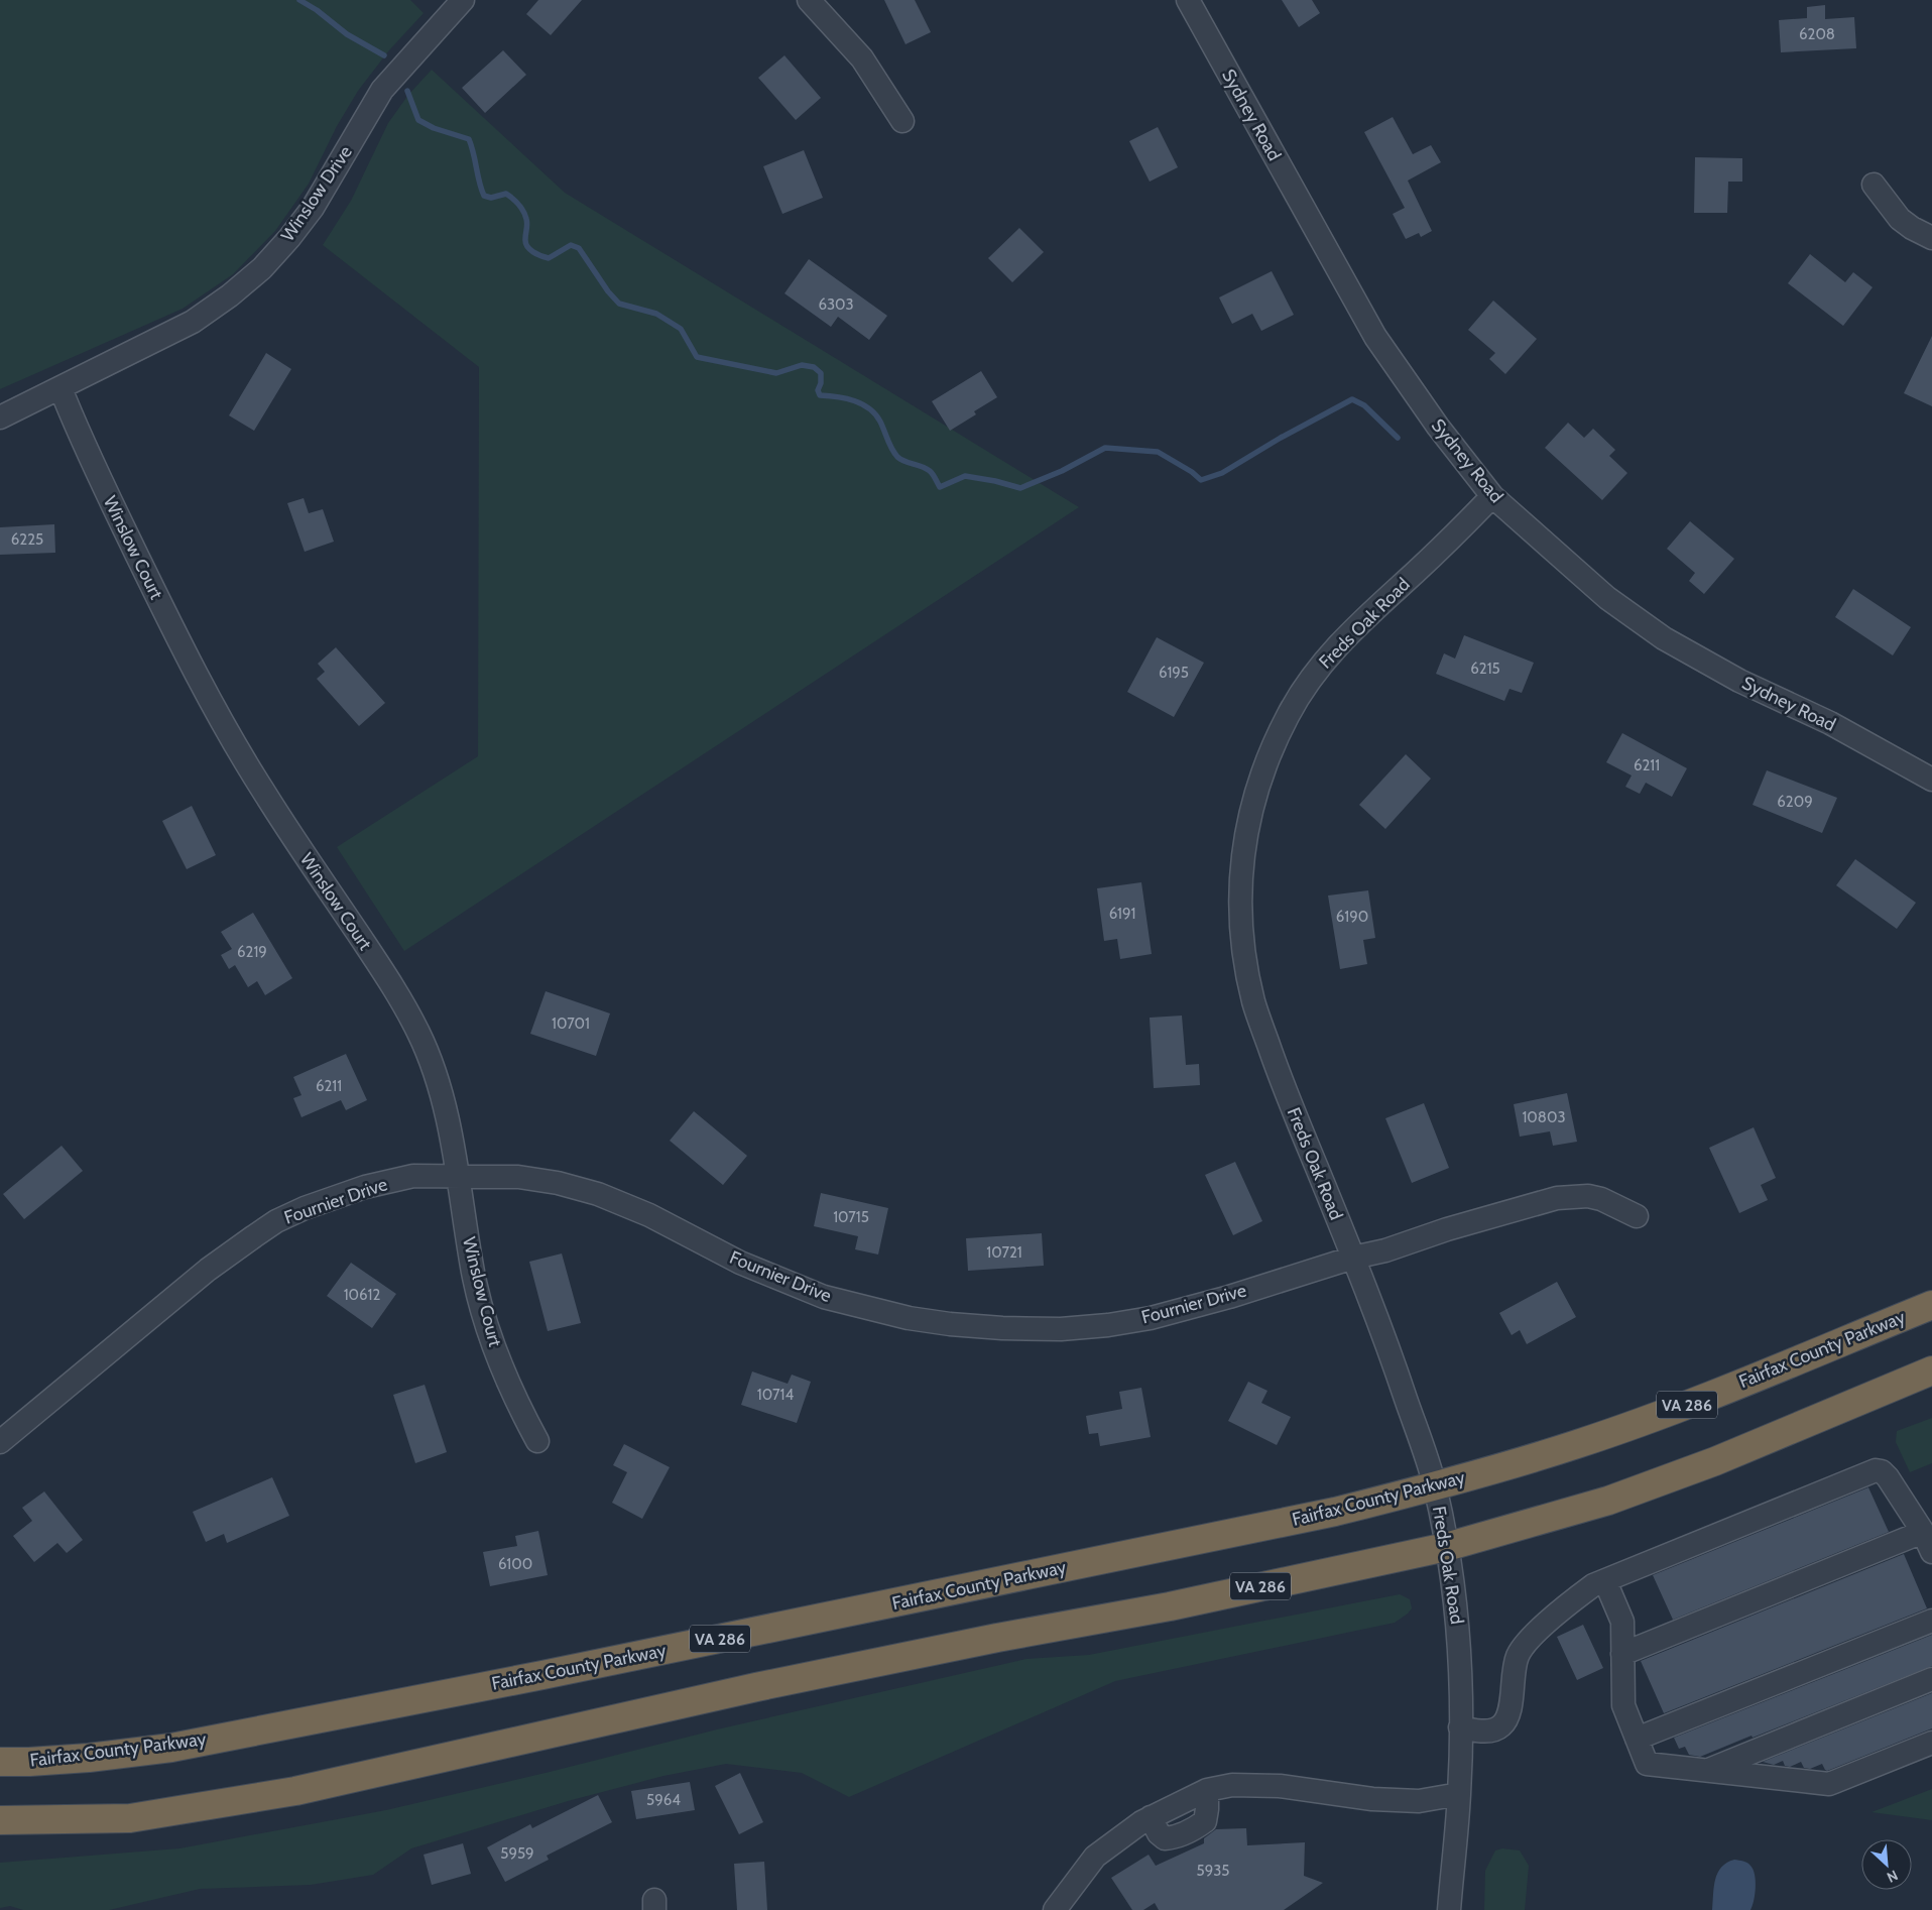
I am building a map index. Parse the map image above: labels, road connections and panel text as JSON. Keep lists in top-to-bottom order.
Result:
{
  "streets": {
    "highway": ["Fairfax County Parkway", "VA 286"],
    "street": [
      "Sydney Road",
      "Winslow Drive",
      "Winslow Court",
      "Freds Oak Road",
      "Fournier Drive"
    ]
  },
  "crossings": [
    ["Sydney Road", "Freds Oak Road"],
    ["Winslow Drive", "Winslow Court"],
    ["Winslow Court", "Fournier Drive"],
    ["Freds Oak Road", "Fournier Drive"],
    ["Freds Oak Road", "Fairfax County Parkway"],
    ["Freds Oak Road", "VA 286"]
  ],
  "house_numbers": [
    "6208",
    "6303",
    "6225",
    "6215",
    "6195",
    "6211",
    "6209",
    "6191",
    "6190",
    "6219",
    "10701",
    "6211",
    "10803",
    "10715",
    "10721",
    "10612",
    "10714",
    "6100",
    "5964",
    "5959",
    "5935"
  ],
  "north": "bottom right"
}
